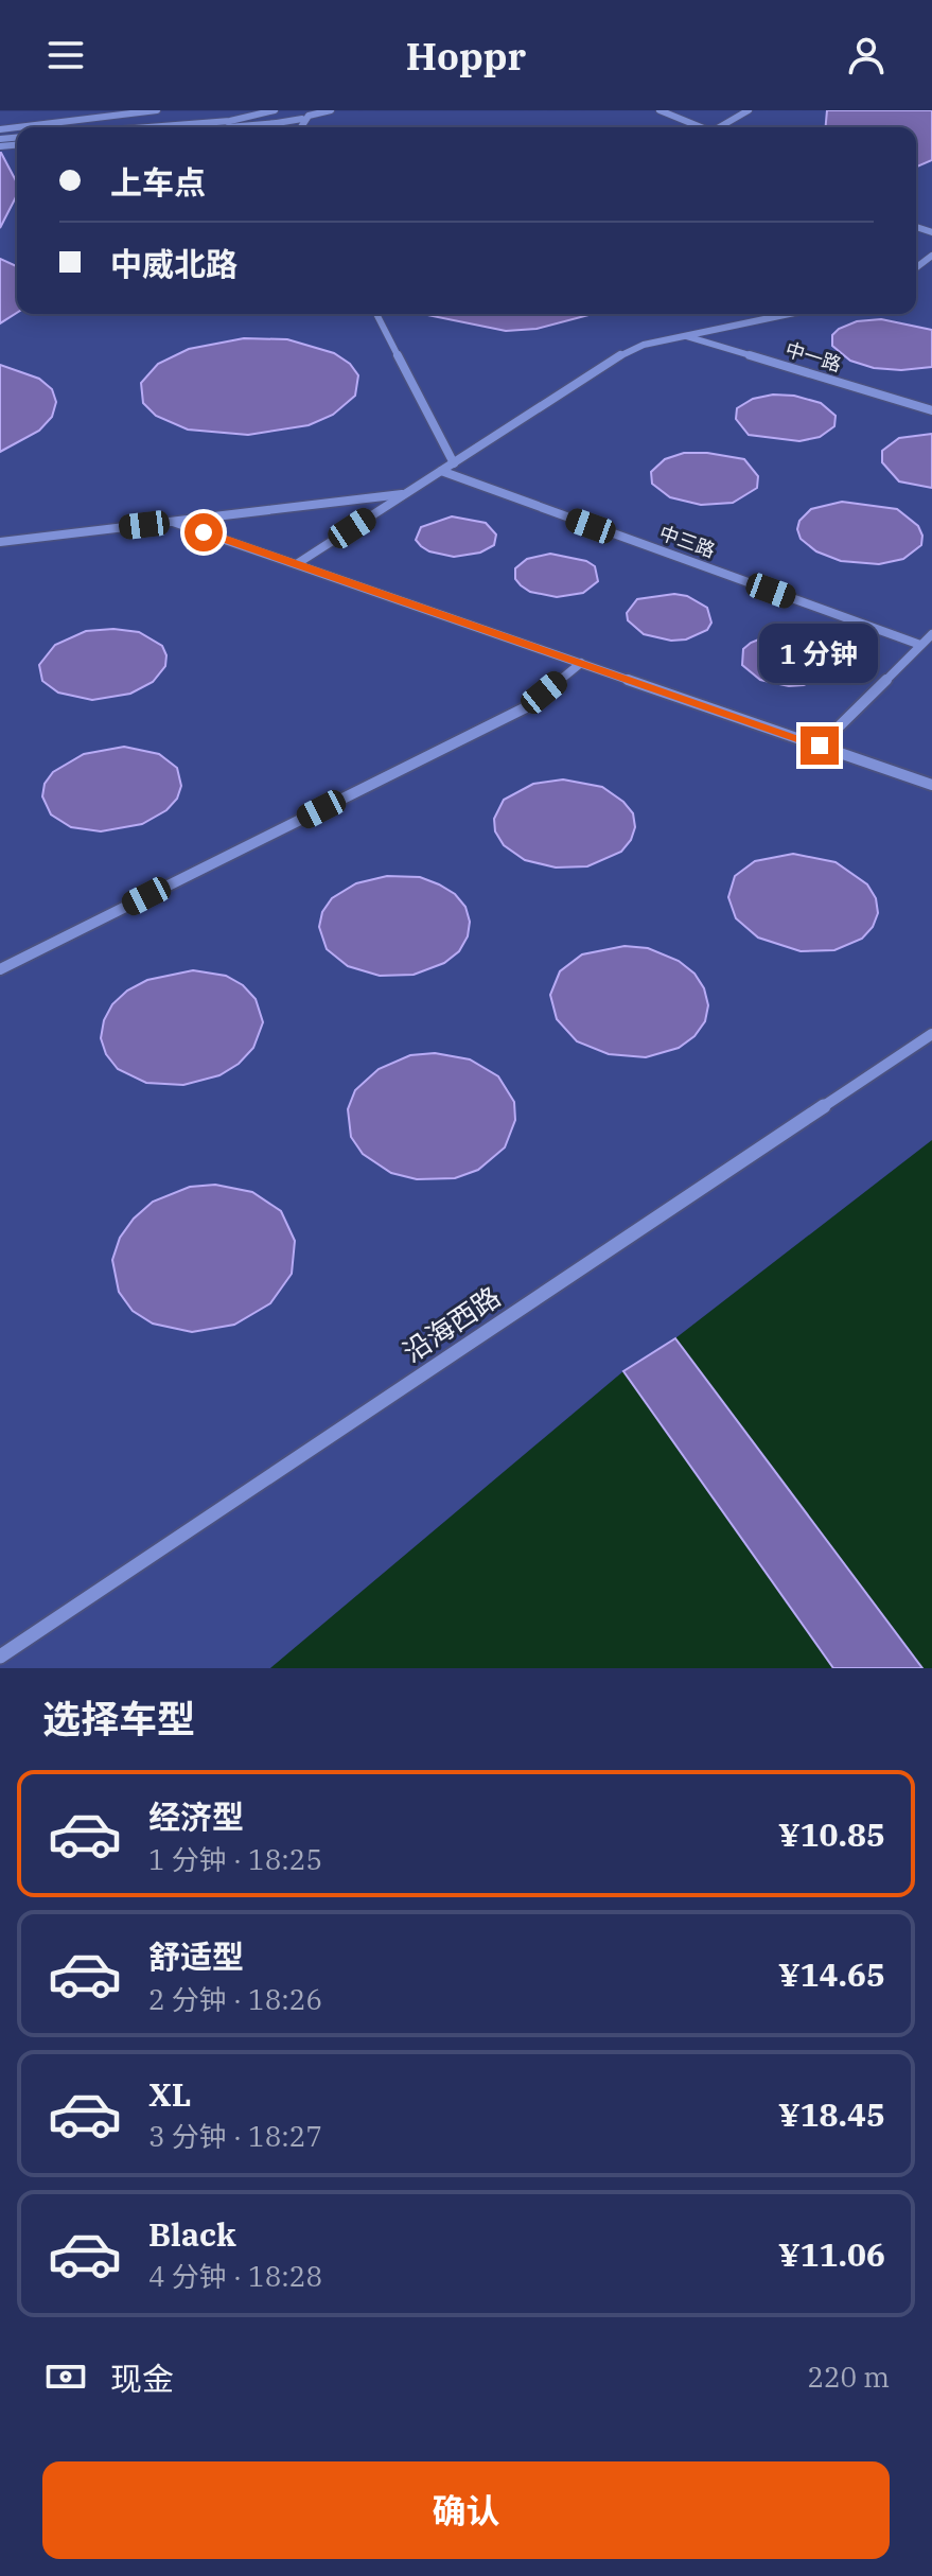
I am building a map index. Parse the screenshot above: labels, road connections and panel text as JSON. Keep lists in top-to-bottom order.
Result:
{
  "streets": {
    "lane": ["中一路", "中三路", "沿海西路"]
  },
  "page": {
    "header": "Hoppr",
    "banner": ["上车点", "中威北路"],
    "bubble": "1 分钟",
    "heading": "选择车型",
    "list": [
      {
        "name": "经济型",
        "note": "1 分钟 · 18:25",
        "value": "¥10.85"
      },
      {
        "name": "舒适型",
        "note": "2 分钟 · 18:26",
        "value": "¥14.65"
      },
      {
        "name": "XL",
        "note": "3 分钟 · 18:27",
        "value": "¥18.45"
      },
      {
        "name": "Black",
        "note": "4 分钟 · 18:28",
        "value": "¥11.06"
      }
    ],
    "pay": ["现金", "220 m"],
    "buttons": "确认"
  }
}
